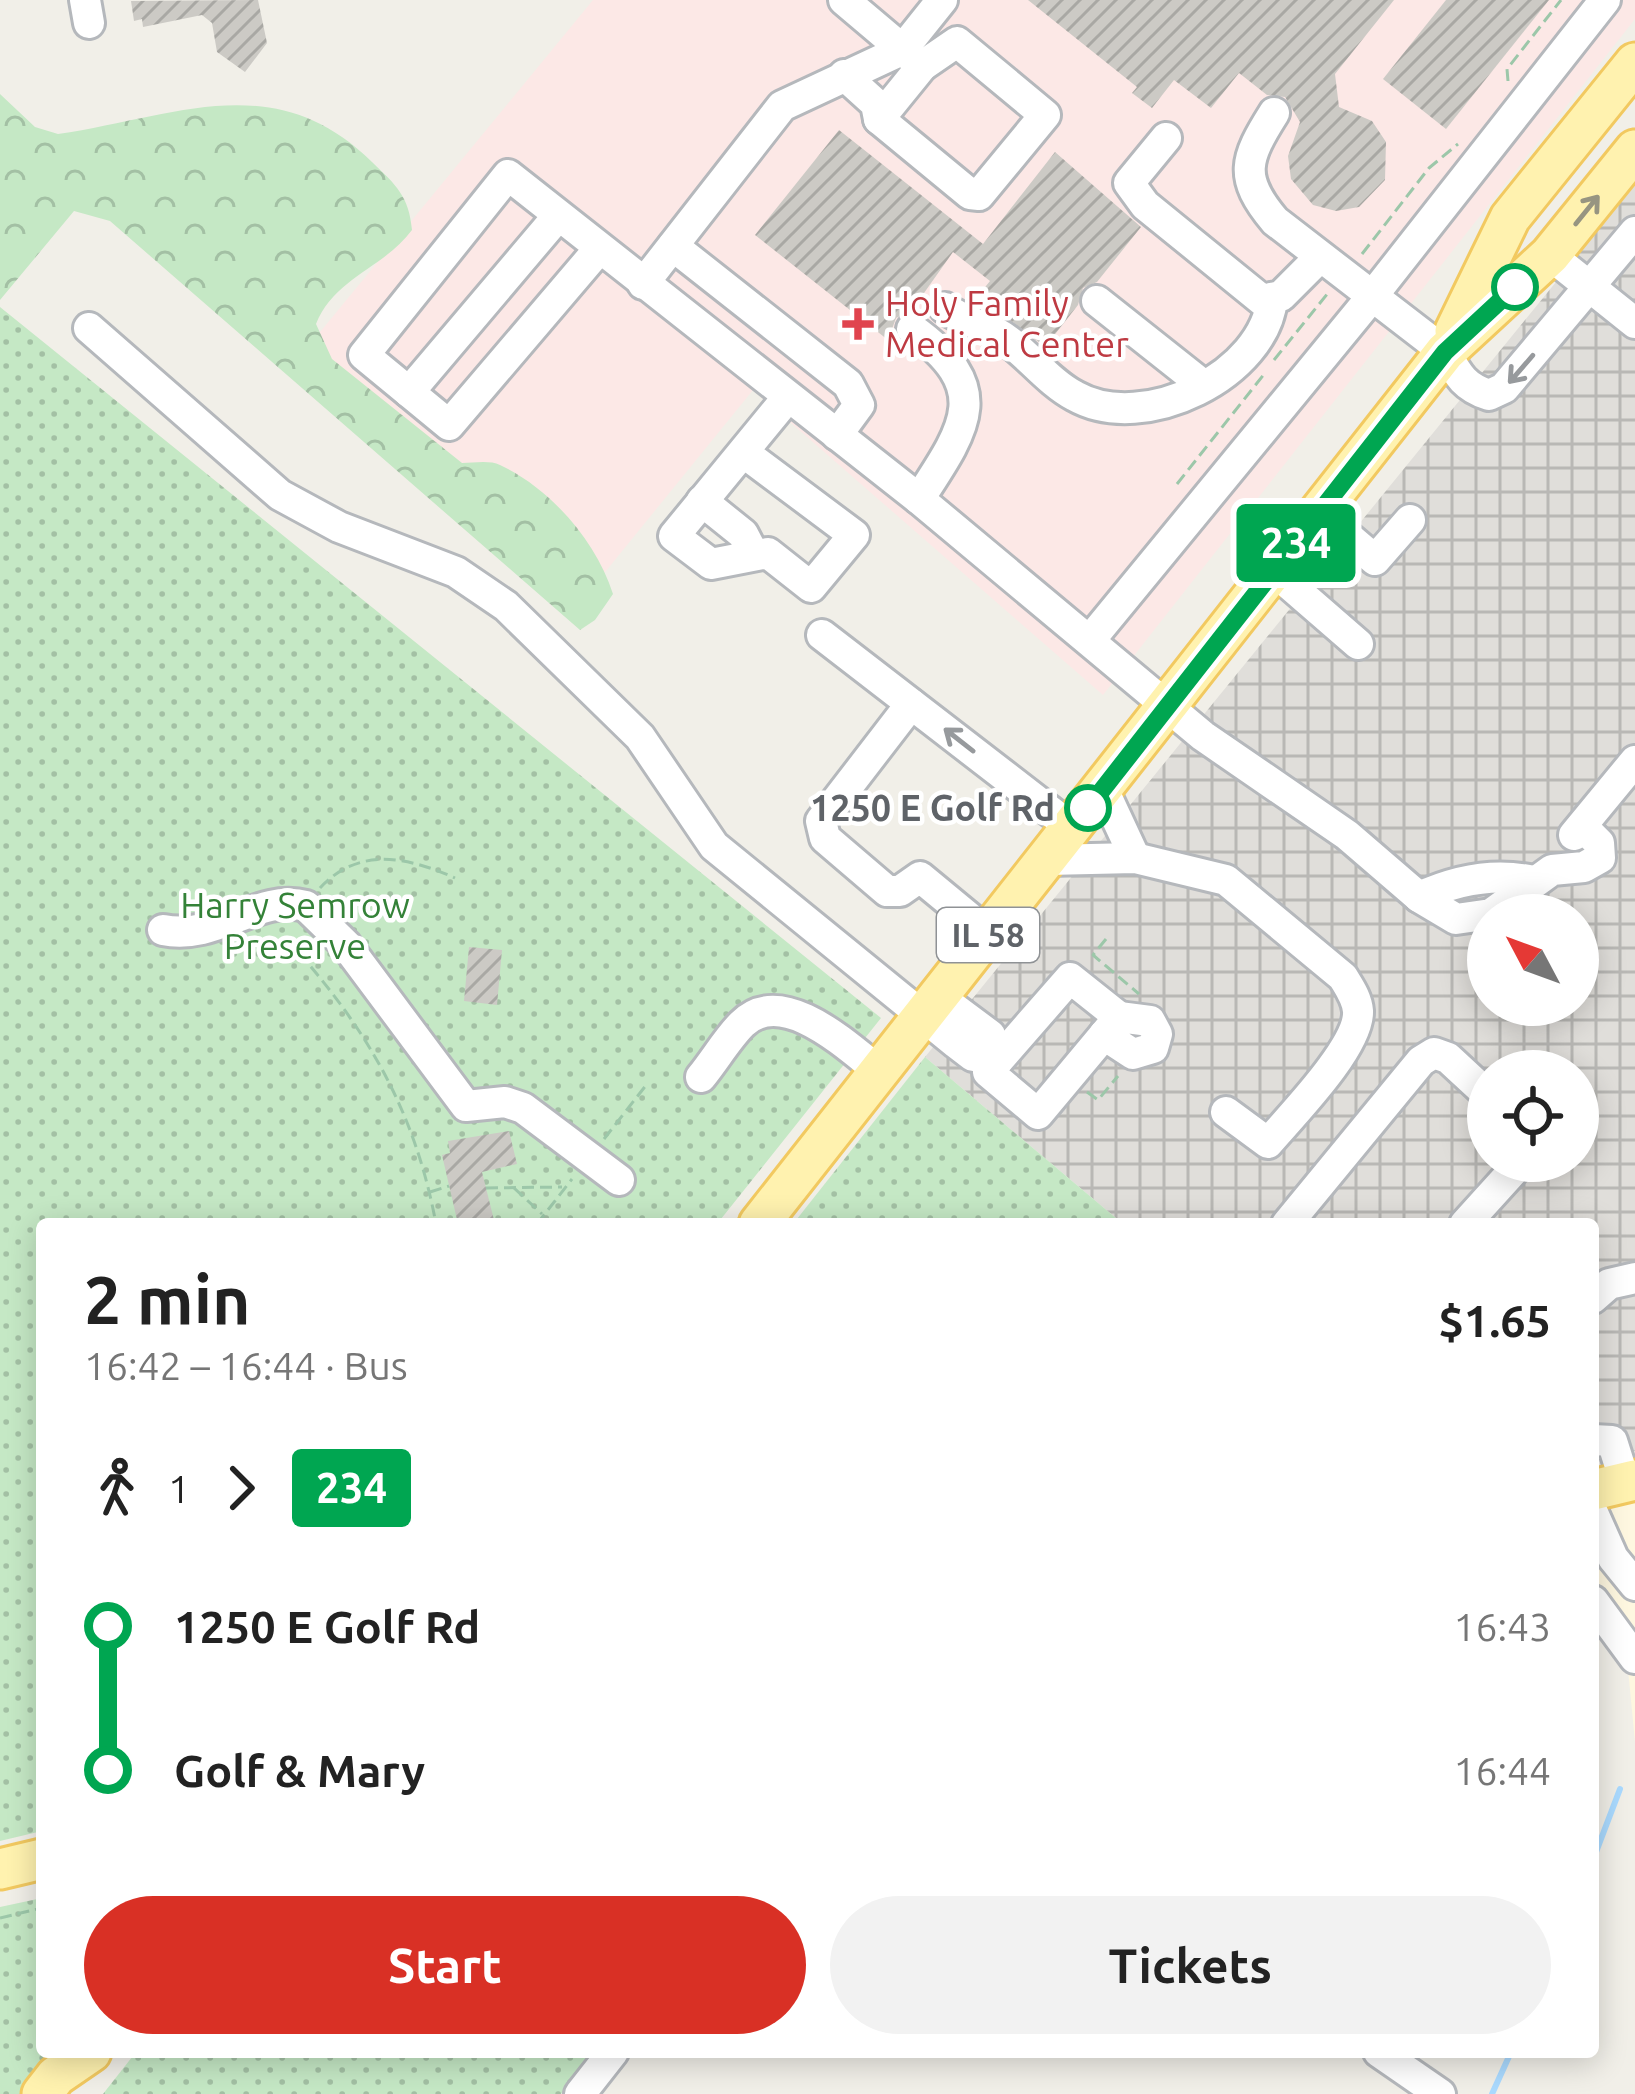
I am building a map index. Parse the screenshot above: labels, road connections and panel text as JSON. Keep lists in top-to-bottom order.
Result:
{
  "streets": {
    "main road": ["IL 58"]
  },
  "parks": ["Harry Semrow Preserve"],
  "places": {
    "health": ["Holy Family Medical Center"],
    "other": ["1250 E Golf Rd"]
  },
  "lines": ["bus line 234"],
  "north": "top left",
  "page": {
    "on_map": "234",
    "heading": ["2 min", "16:42 – 16:44 · Bus", "$1.65"],
    "legs": ["1", "234"],
    "list": [
      {
        "name": "1250 E Golf Rd",
        "value": "16:43"
      },
      {
        "name": "Golf & Mary",
        "value": "16:44"
      }
    ],
    "buttons": ["Start", "Tickets"]
  }
}
